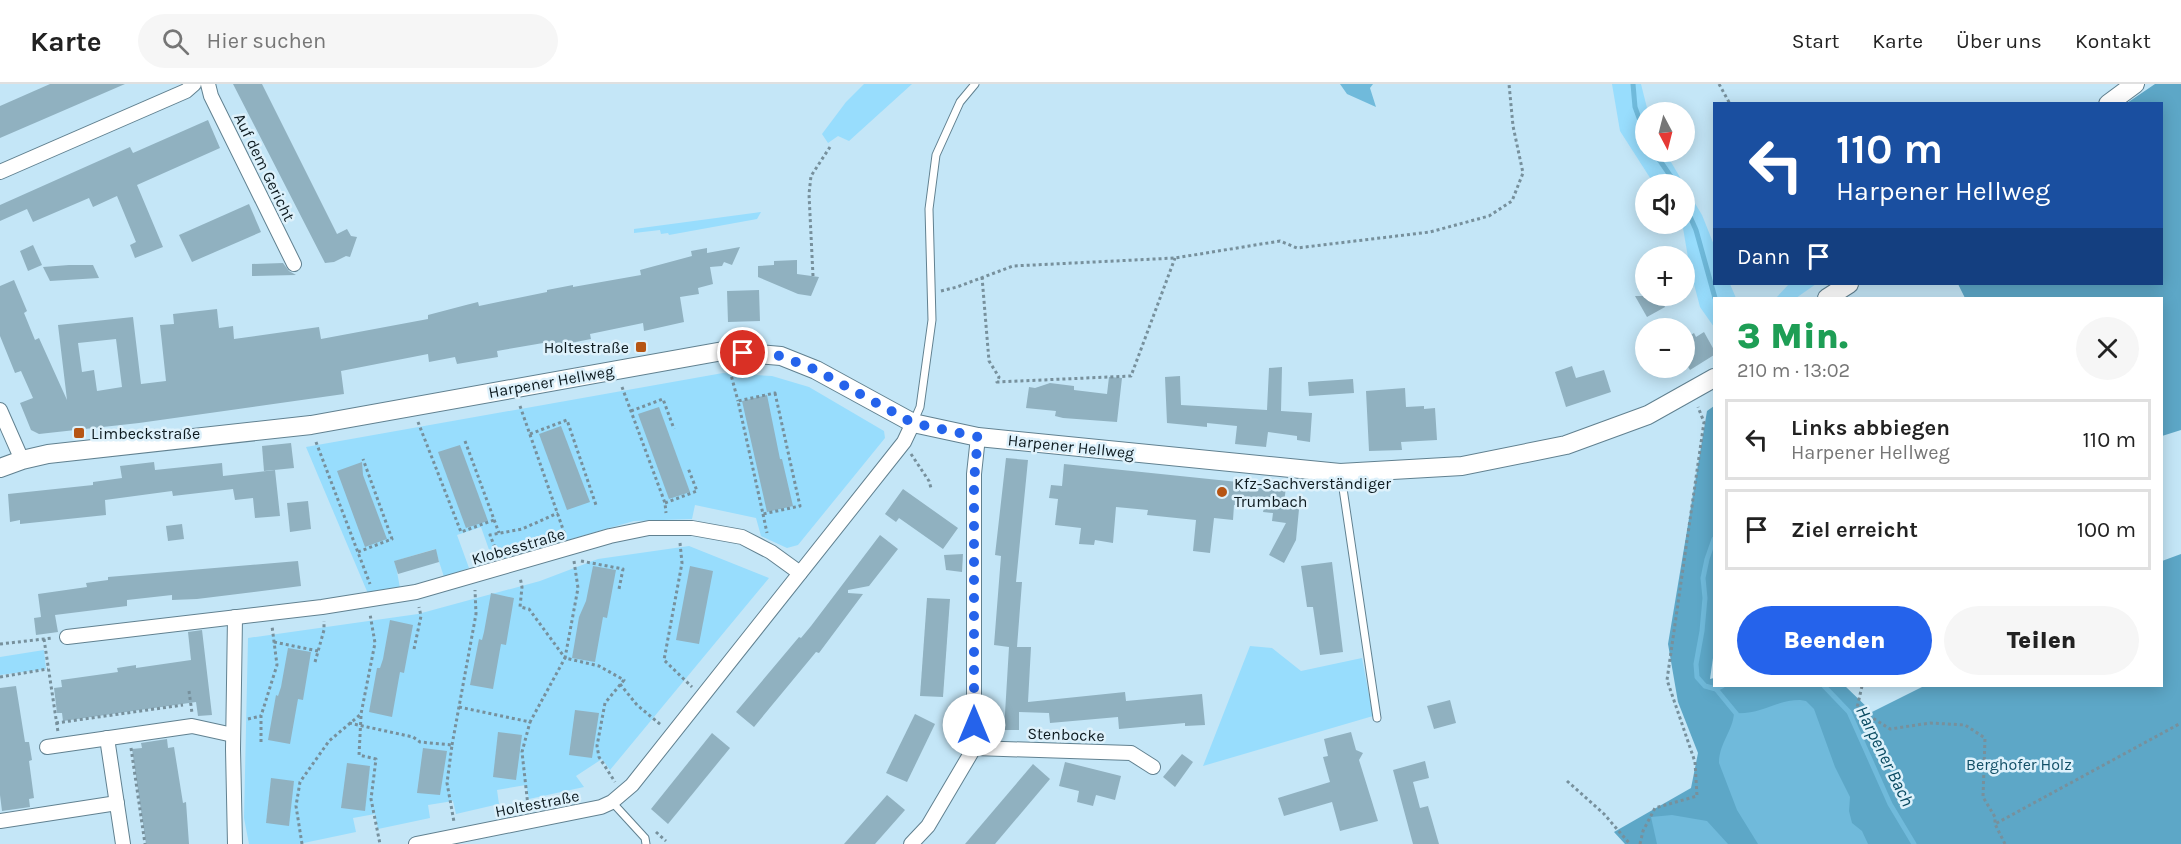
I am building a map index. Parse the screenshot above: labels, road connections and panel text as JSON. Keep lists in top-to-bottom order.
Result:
{
  "streets": {
    "street": [
      "Auf dem Gericht",
      "Harpener Hellweg",
      "Klobesstraße",
      "Stenbocke",
      "Holtestraße"
    ]
  },
  "water": ["Harpener Bach"],
  "parks": ["Berghofer Holz"],
  "places": {
    "transit": ["Holtestraße", "Limbeckstraße"],
    "other": ["Kfz-Sachverständiger Trumbach"]
  },
  "north": "bottom",
  "page": {
    "header": "Karte",
    "search": "Hier suchen",
    "nav": [
      "Start",
      "Karte",
      "Über uns",
      "Kontakt"
    ],
    "map_buttons": ["+", "−"],
    "turn": ["110 m", "Harpener Hellweg"],
    "then": "Dann",
    "heading": ["3 Min.", "210 m · 13:02"],
    "list": [
      {
        "name": "Links abbiegen",
        "note": "Harpener Hellweg",
        "value": "110 m"
      },
      {
        "name": "Ziel erreicht",
        "value": "100 m"
      }
    ],
    "buttons": ["Beenden", "Teilen"]
  }
}
